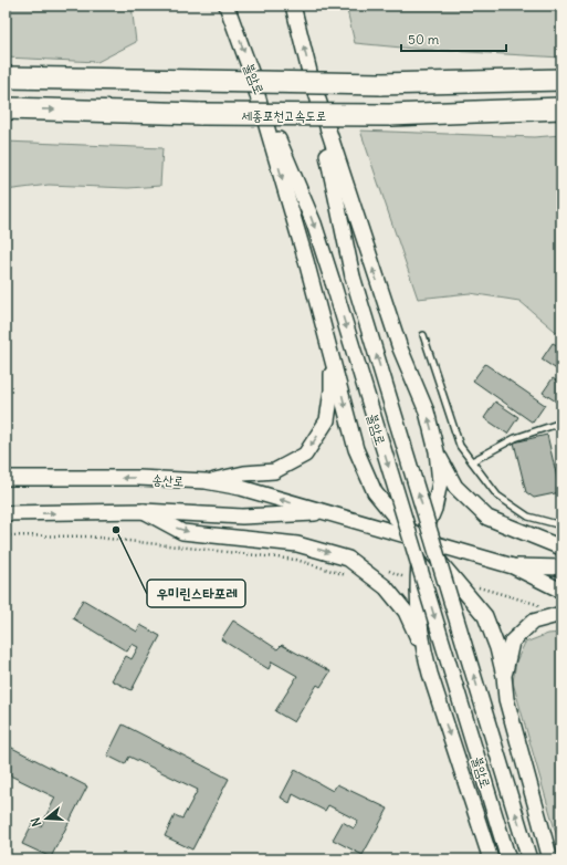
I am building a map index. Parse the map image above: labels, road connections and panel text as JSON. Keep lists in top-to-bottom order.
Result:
{
  "streets": {
    "highway": ["세종포천고속도로"],
    "street": ["불암로", "송산로"]
  },
  "places": ["우미린스타포레"],
  "scale_bar": "50 m",
  "north": "left"
}
